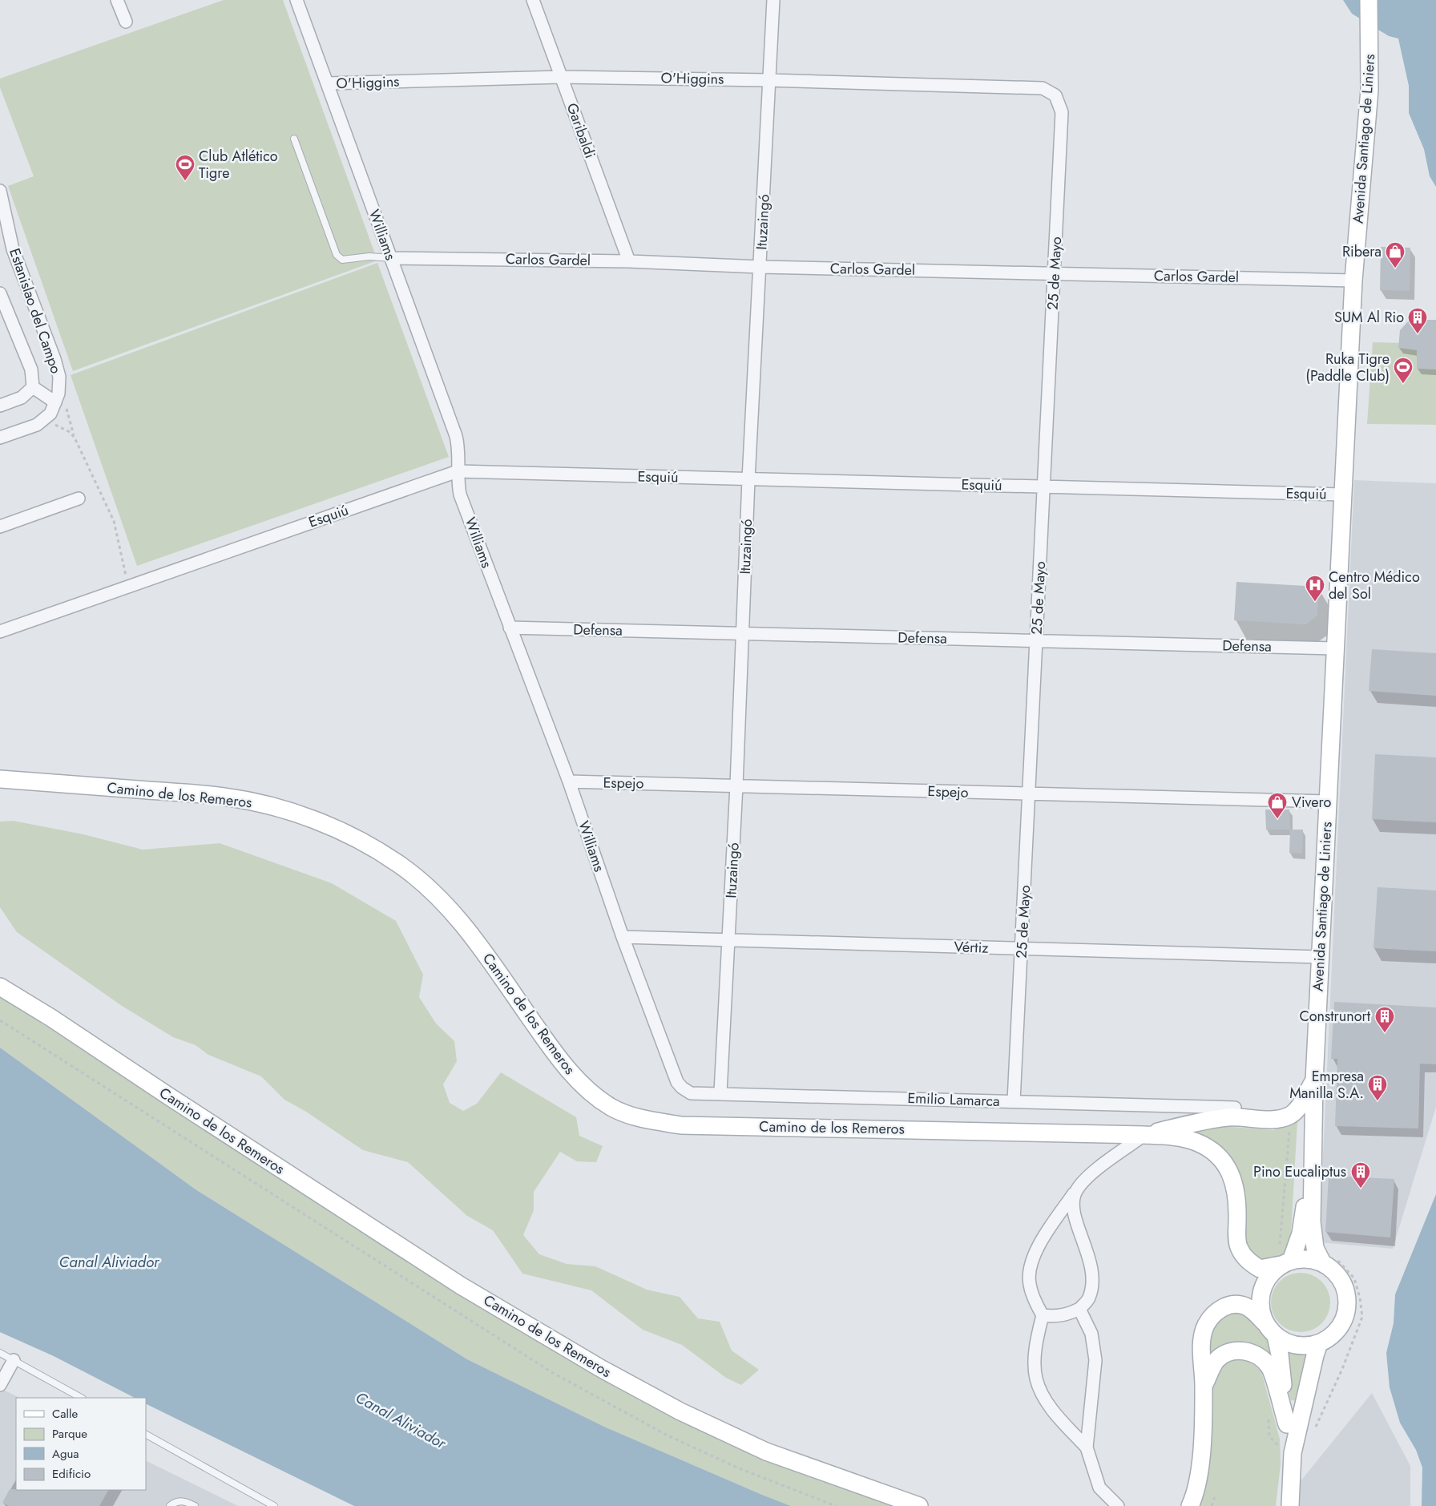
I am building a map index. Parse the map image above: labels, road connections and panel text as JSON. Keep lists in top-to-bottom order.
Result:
{
  "streets": {
    "main road": ["Avenida Santiago de Liniers", "Camino de los Remeros"],
    "street": [
      "O'Higgins",
      "Garibaldi",
      "Ituzaingó",
      "Williams",
      "Carlos Gardel",
      "25 de Mayo",
      "Estanislao del Campo",
      "Esquiú",
      "Defensa",
      "Espejo",
      "Vértiz",
      "Emilio Lamarca"
    ]
  },
  "crossings": [
    ["O'Higgins", "Garibaldi"],
    ["O'Higgins", "Ituzaingó"],
    ["O'Higgins", "Williams"],
    ["O'Higgins", "25 de Mayo"],
    ["Garibaldi", "Carlos Gardel"],
    ["Avenida Santiago de Liniers", "Carlos Gardel"],
    ["Avenida Santiago de Liniers", "Esquiú"],
    ["Avenida Santiago de Liniers", "Defensa"],
    ["Avenida Santiago de Liniers", "Espejo"],
    ["Avenida Santiago de Liniers", "Camino de los Remeros"],
    ["Avenida Santiago de Liniers", "Vértiz"],
    ["Ituzaingó", "Carlos Gardel"],
    ["Ituzaingó", "Esquiú"],
    ["Ituzaingó", "Defensa"],
    ["Ituzaingó", "Espejo"],
    ["Ituzaingó", "Vértiz"],
    ["Ituzaingó", "Emilio Lamarca"],
    ["Williams", "Carlos Gardel"],
    ["Williams", "Esquiú"],
    ["Williams", "Defensa"],
    ["Williams", "Espejo"],
    ["Williams", "Vértiz"],
    ["Williams", "Emilio Lamarca"],
    ["Carlos Gardel", "25 de Mayo"],
    ["25 de Mayo", "Esquiú"],
    ["25 de Mayo", "Defensa"],
    ["25 de Mayo", "Espejo"],
    ["25 de Mayo", "Vértiz"],
    ["25 de Mayo", "Emilio Lamarca"]
  ],
  "water": ["Canal Aliviador"],
  "places": {
    "sports": ["Club Atlético Tigre", "Ruka Tigre (Paddle Club)"],
    "shop": ["Ribera", "Vivero"],
    "building": [
      "SUM Al Rio",
      "Construnort",
      "Empresa Manilla S.A.",
      "Pino Eucaliptus"
    ],
    "hospital": ["Centro Médico del Sol"]
  },
  "legend": [
    "Calle",
    "Parque",
    "Agua",
    "Edificio"
  ]
}
